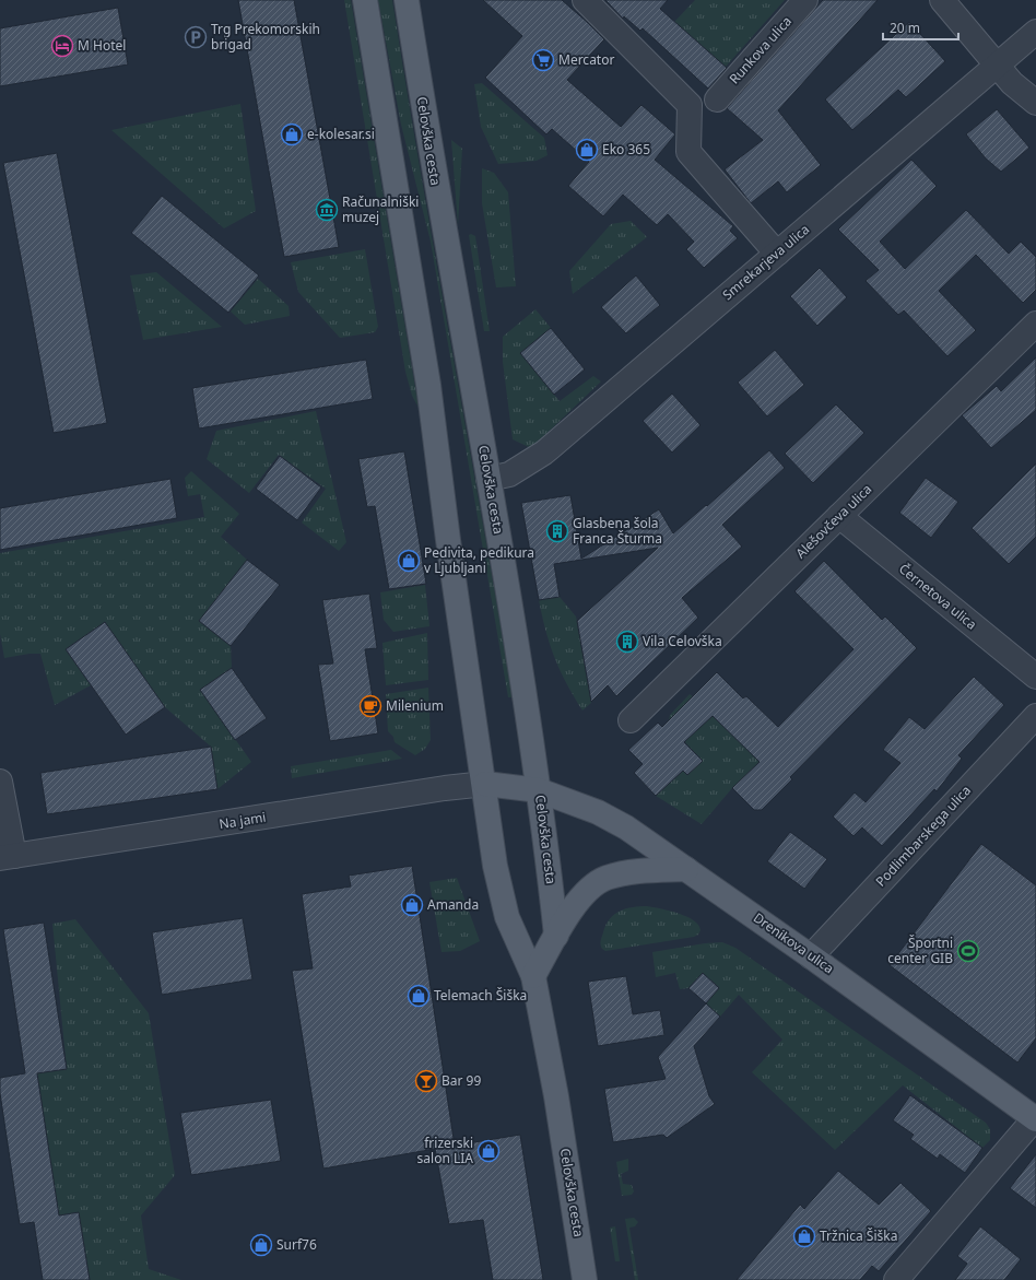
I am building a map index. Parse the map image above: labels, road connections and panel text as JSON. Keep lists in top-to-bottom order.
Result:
{
  "streets": {
    "main road": ["Celovška cesta", "Drenikova ulica"],
    "street": [
      "Runkova ulica",
      "Smrekarjeva ulica",
      "Alešovčeva ulica",
      "Černetova ulica",
      "Na jami",
      "Podlimbarskega ulica"
    ]
  },
  "crossings": [
    ["Celovška cesta", "Smrekarjeva ulica"],
    ["Celovška cesta", "Na jami"],
    ["Celovška cesta", "Drenikova ulica"],
    ["Alešovčeva ulica", "Černetova ulica"],
    ["Na jami", "Drenikova ulica"],
    ["Podlimbarskega ulica", "Drenikova ulica"]
  ],
  "places": {
    "parking": ["Trg Prekomorskih brigad"],
    "hotel": ["M Hotel"],
    "supermarket": ["Mercator"],
    "shop": [
      "e-kolesar.si",
      "Eko 365",
      "Pedivita, pedikura v Ljubljani",
      "Amanda",
      "Telemach Šiška",
      "frizerski salon LIA",
      "Tržnica Šiška",
      "Surf76"
    ],
    "museum": ["Računalniški muzej"],
    "building": ["Glasbena šola Franca Šturma", "Vila Celovška"],
    "cafe": ["Milenium"],
    "sports": ["Športni center GIB"],
    "bar": ["Bar 99"]
  },
  "scale_bar": "20 m"
}
